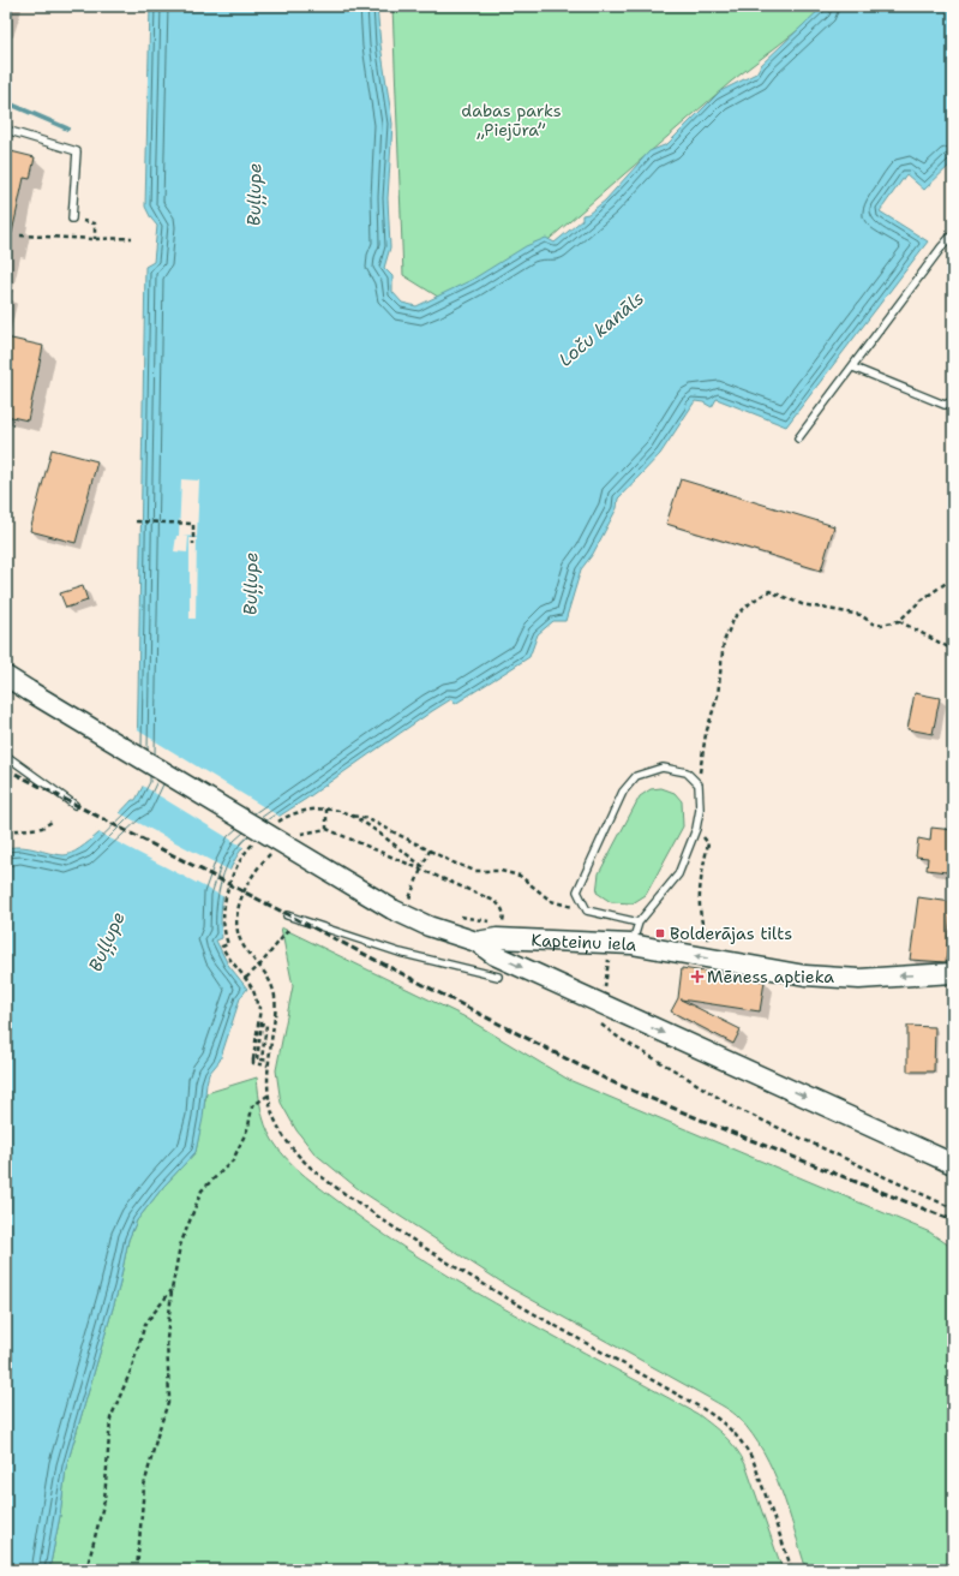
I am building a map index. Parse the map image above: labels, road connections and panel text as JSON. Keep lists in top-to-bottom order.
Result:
{
  "streets": {
    "street": ["Kapteiņu iela"]
  },
  "water": ["Buļļupe", "Loču kanāls"],
  "parks": ["dabas parks „Piejūra”"],
  "places": {
    "transit": ["Bolderājas tilts"],
    "health": ["Mēness aptieka"]
  }
}
